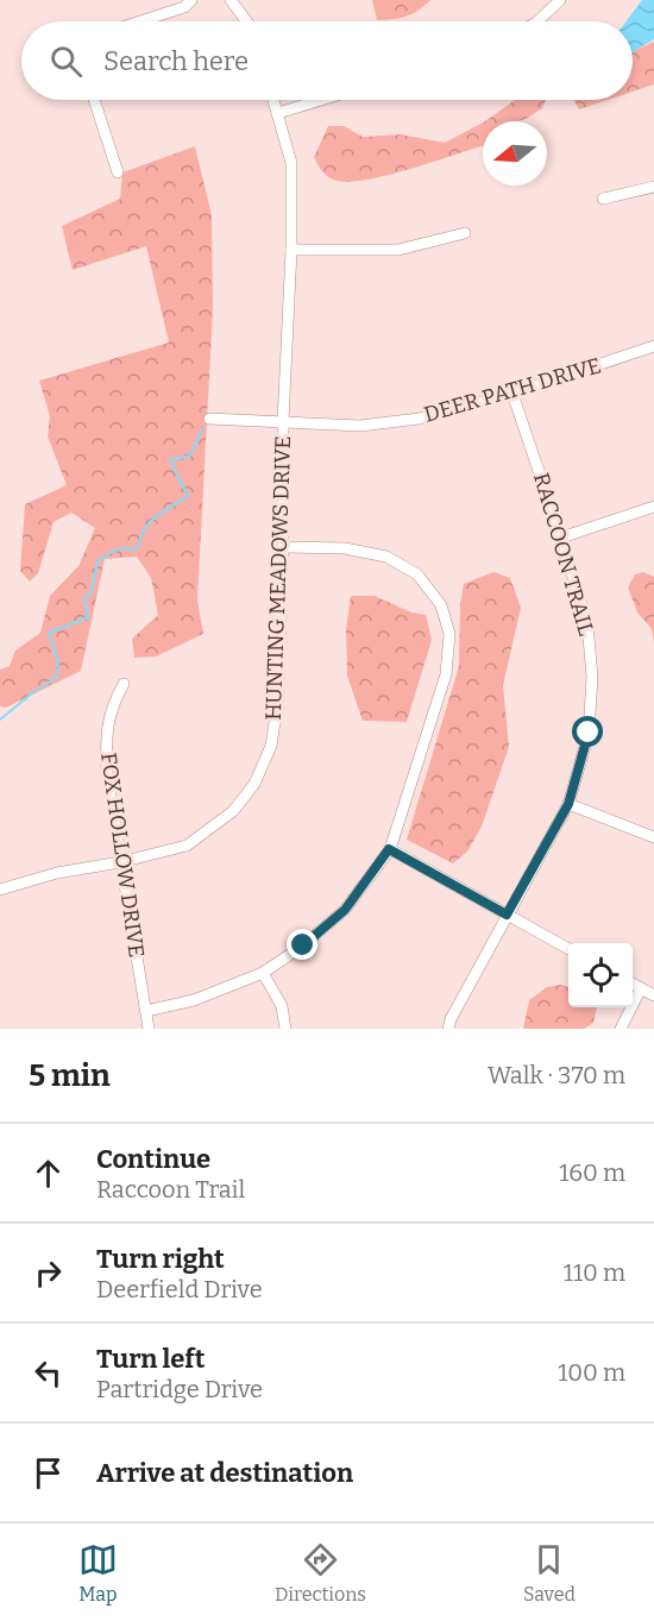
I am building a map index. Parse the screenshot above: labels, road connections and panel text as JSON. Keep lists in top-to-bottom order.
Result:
{
  "streets": {
    "street": [
      "DEER PATH DRIVE",
      "RACCOON TRAIL",
      "HUNTING MEADOWS DRIVE",
      "FOX HOLLOW DRIVE"
    ]
  },
  "crossings": [
    ["DEER PATH DRIVE", "RACCOON TRAIL"],
    ["DEER PATH DRIVE", "HUNTING MEADOWS DRIVE"],
    ["HUNTING MEADOWS DRIVE", "FOX HOLLOW DRIVE"]
  ],
  "north": "left",
  "page": {
    "search": "Search here",
    "heading": ["5 min", "Walk · 370 m"],
    "list": [
      ["Continue", "Raccoon Trail", "160 m"],
      ["Turn right", "Deerfield Drive", "110 m"],
      ["Turn left", "Partridge Drive", "100 m"],
      "Arrive at destination"
    ],
    "nav": ["Map", "Directions", "Saved"]
  }
}
